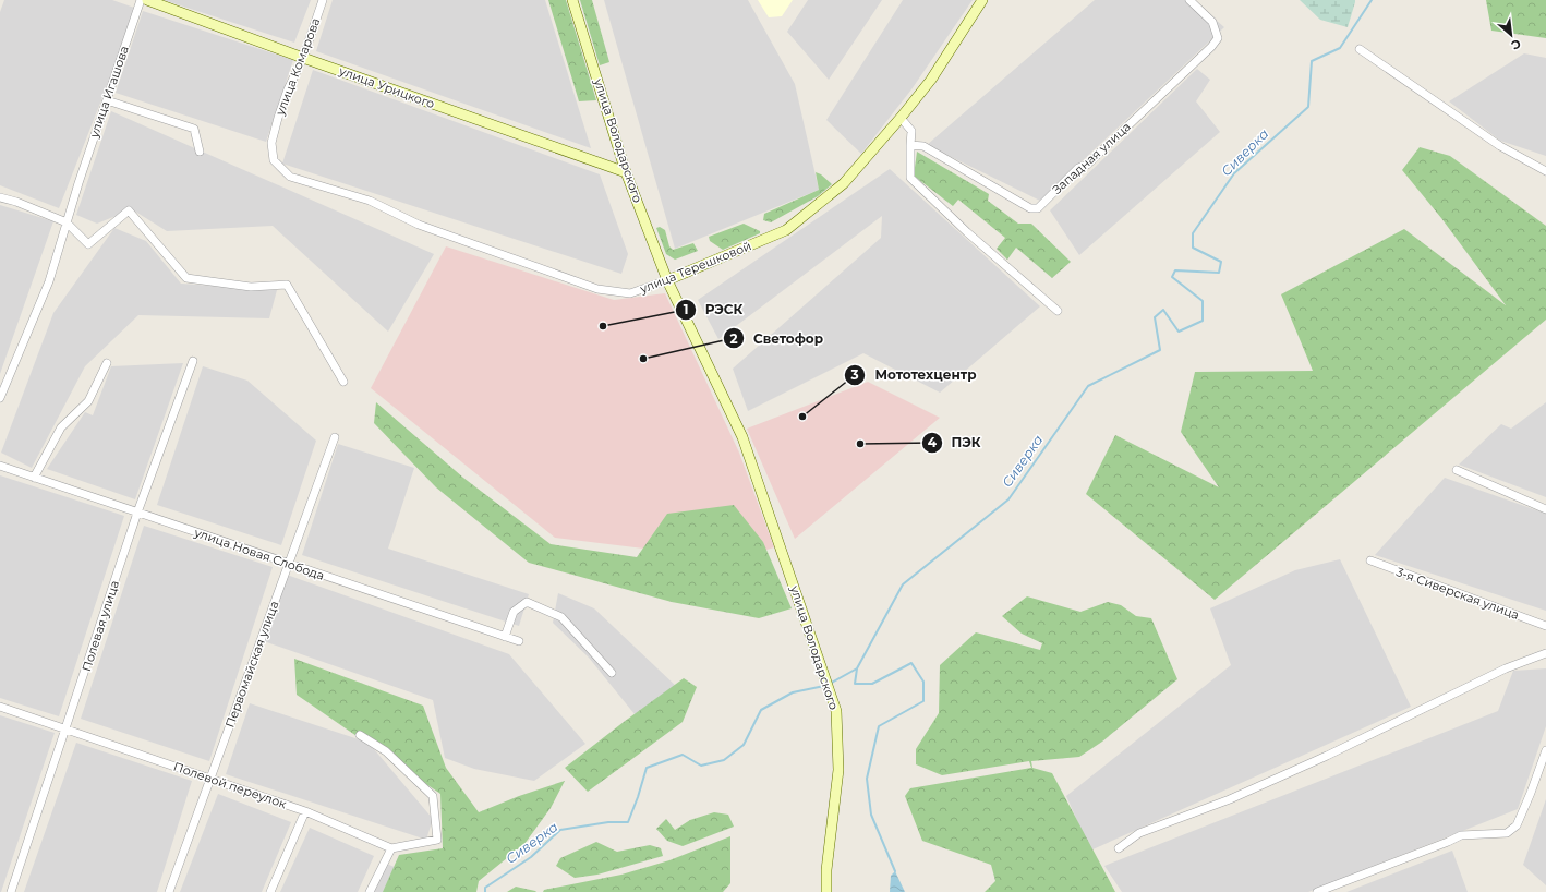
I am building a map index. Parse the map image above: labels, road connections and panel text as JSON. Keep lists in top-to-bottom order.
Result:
{
  "streets": {
    "main road": ["улица Урицкого", "улица Володарского", "улица Терешковой"],
    "street": [
      "улица Комарова",
      "улица Игашова",
      "Западная улица",
      "улица Новая Слобода",
      "3-я Сиверская улица",
      "Полевая улица",
      "Первомайская улица",
      "Полевой переулок"
    ]
  },
  "crossings": [
    ["улица Комарова", "улица Урицкого"],
    ["улица Комарова", "улица Терешковой"],
    ["улица Урицкого", "улица Володарского"],
    ["улица Володарского", "улица Терешковой"],
    ["улица Новая Слобода", "Полевая улица"],
    ["улица Новая Слобода", "Первомайская улица"],
    ["Полевая улица", "Полевой переулок"],
    ["Первомайская улица", "Полевой переулок"]
  ],
  "water": ["Сиверка"],
  "places": [
    "РЭСК",
    "Светофор",
    "Мототехцентр",
    "ПЭК"
  ],
  "north": "bottom right"
}
